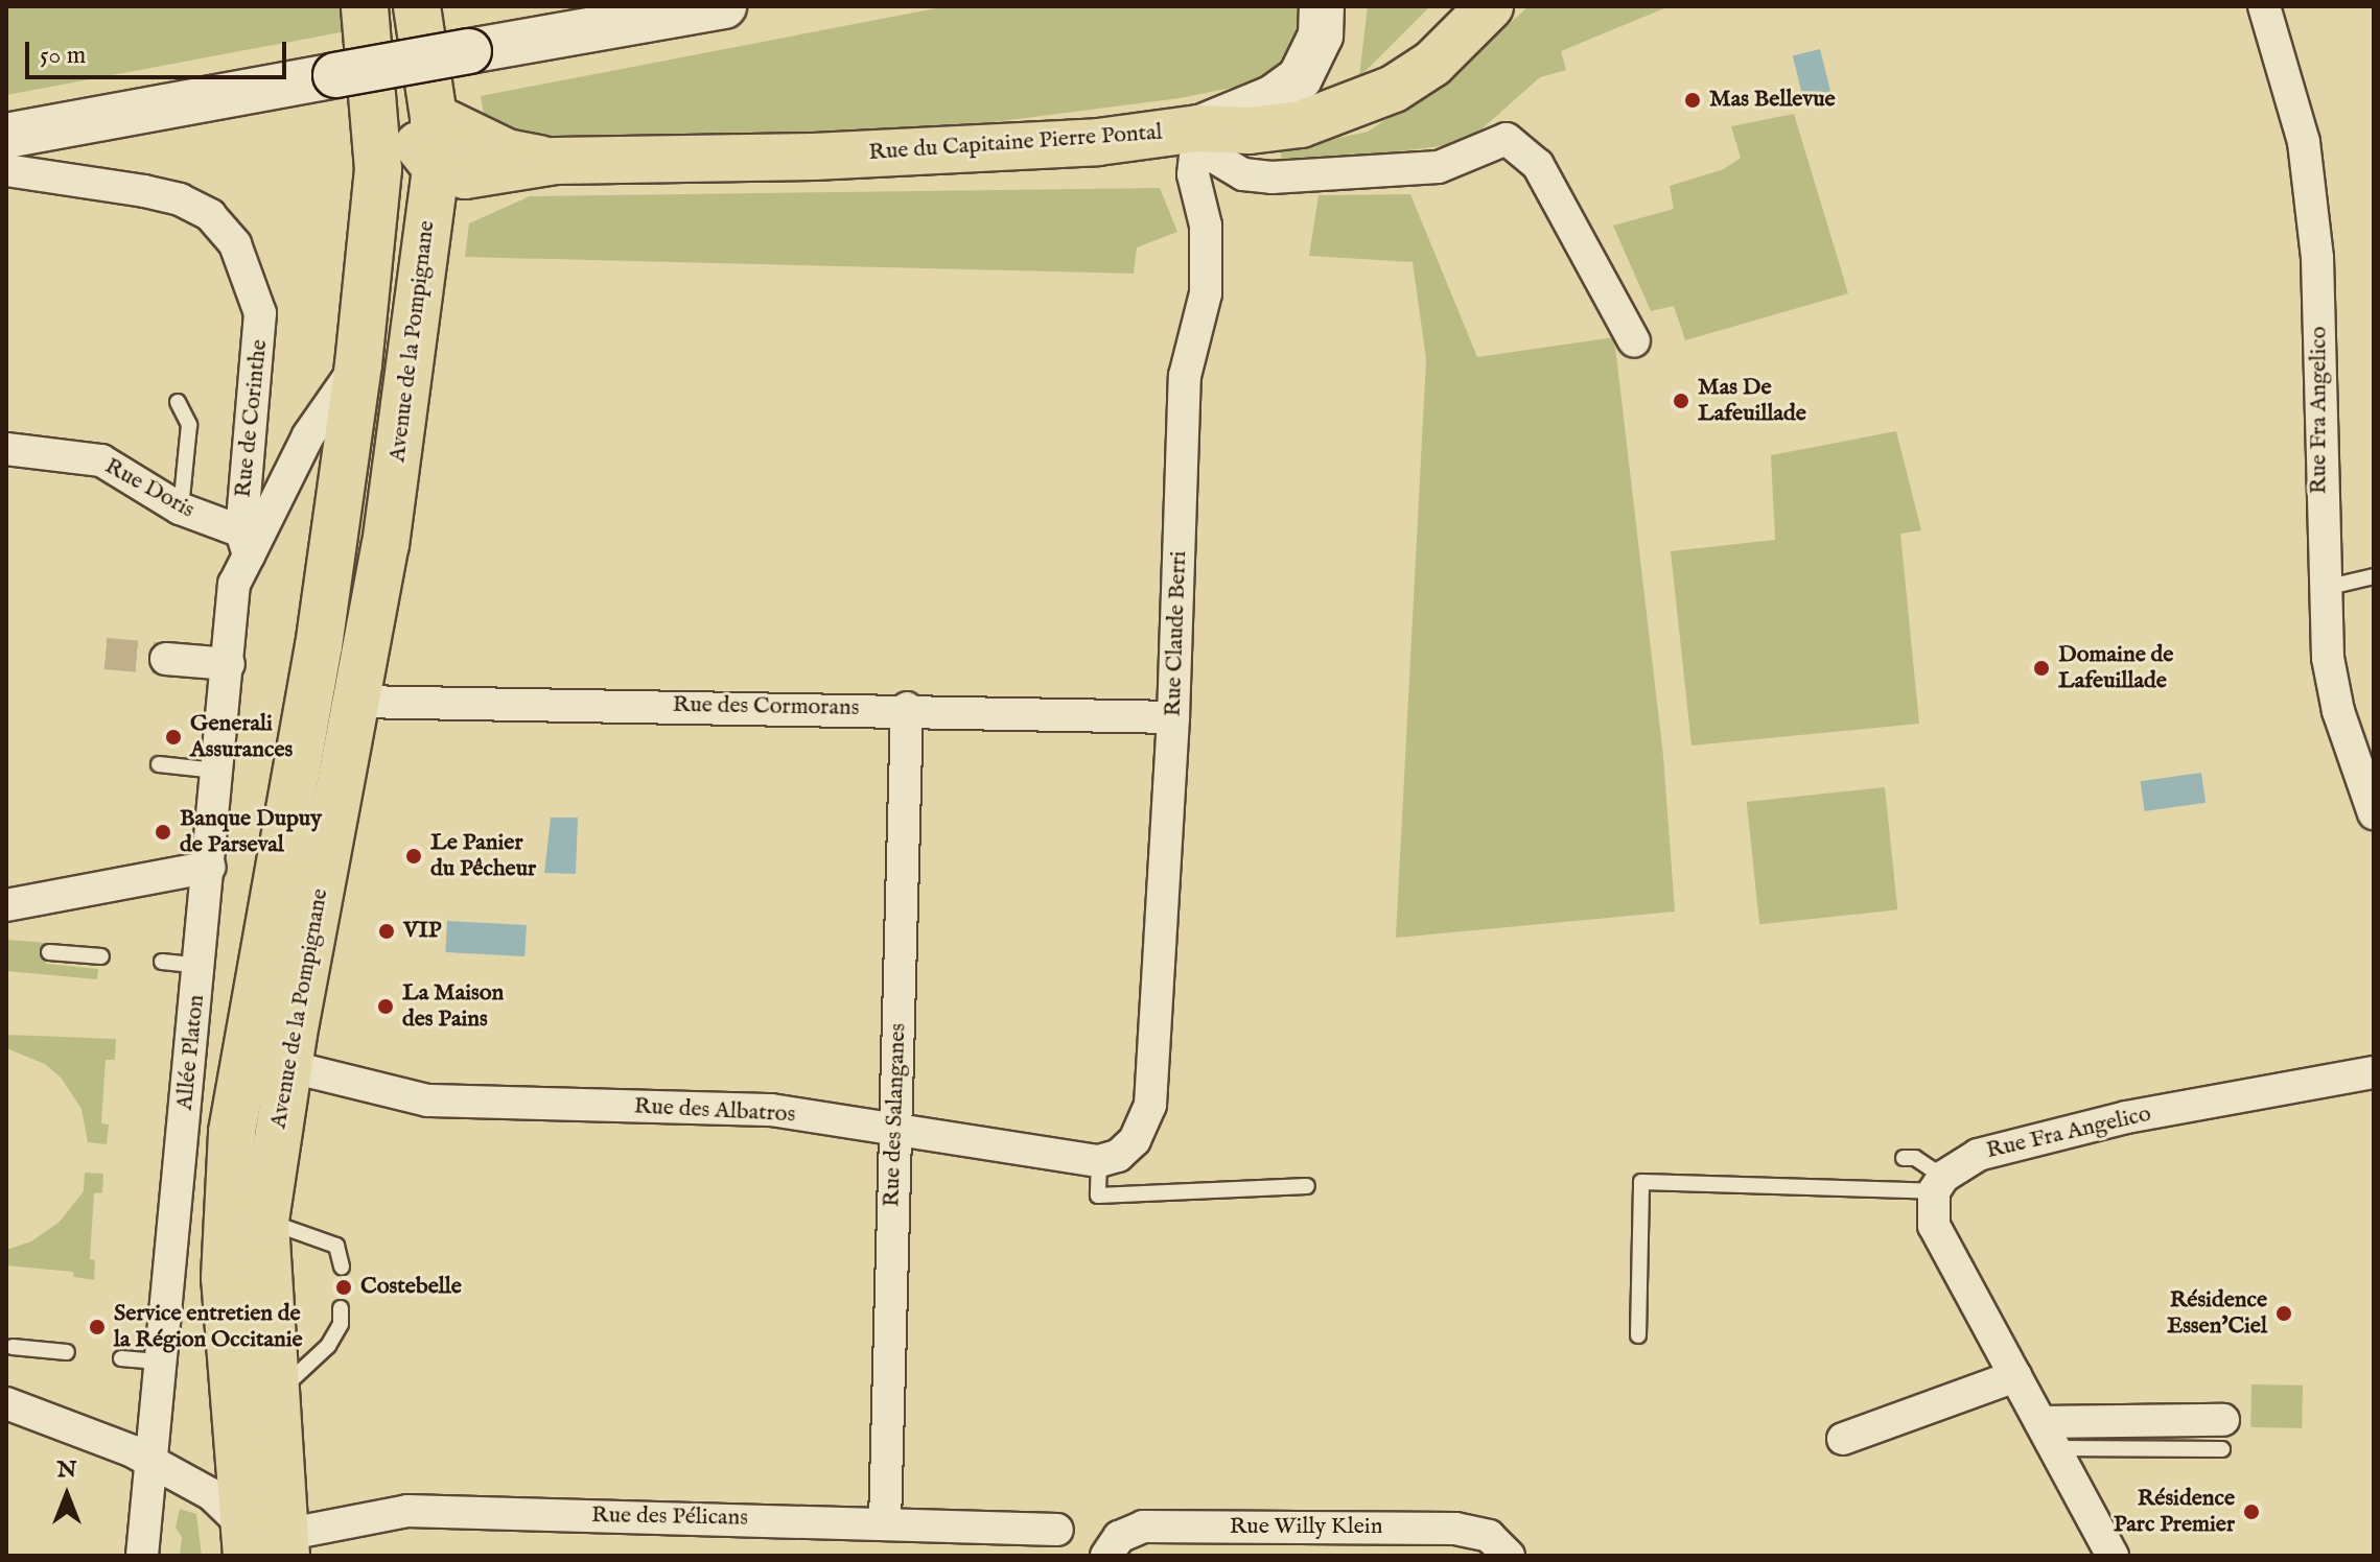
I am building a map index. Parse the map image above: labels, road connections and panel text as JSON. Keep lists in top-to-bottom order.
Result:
{
  "streets": {
    "main road": ["Rue du Capitaine Pierre Pontal", "Avenue de la Pompignane"],
    "street": [
      "Rue Fra Angelico",
      "Rue de Corinthe",
      "Rue Doris",
      "Rue Claude Berri",
      "Rue des Cormorans",
      "Allée Platon",
      "Rue des Albatros",
      "Rue des Salanganes",
      "Rue des Pélicans",
      "Rue Willy Klein"
    ]
  },
  "crossings": [
    ["Rue du Capitaine Pierre Pontal", "Avenue de la Pompignane"],
    ["Rue du Capitaine Pierre Pontal", "Rue Claude Berri"],
    ["Avenue de la Pompignane", "Rue de Corinthe"],
    ["Avenue de la Pompignane", "Rue Doris"],
    ["Avenue de la Pompignane", "Rue des Cormorans"],
    ["Avenue de la Pompignane", "Rue des Albatros"],
    ["Avenue de la Pompignane", "Rue des Pélicans"],
    ["Rue de Corinthe", "Rue Doris"],
    ["Rue de Corinthe", "Allée Platon"],
    ["Rue Claude Berri", "Rue des Cormorans"],
    ["Rue Claude Berri", "Rue des Albatros"],
    ["Rue des Cormorans", "Rue des Salanganes"],
    ["Rue des Albatros", "Rue des Salanganes"],
    ["Rue des Salanganes", "Rue des Pélicans"]
  ],
  "places": [
    "Mas Bellevue",
    "Mas De Lafeuillade",
    "Domaine de Lafeuillade",
    "Generali Assurances",
    "Banque Dupuy de Parseval",
    "Le Panier du Pêcheur",
    "VIP",
    "La Maison des Pains",
    "Costebelle",
    "Résidence Essen'Ciel",
    "Service entretien de la Région Occitanie",
    "Résidence Parc Premier"
  ],
  "scale_bar": "50 m",
  "north": "top"
}
